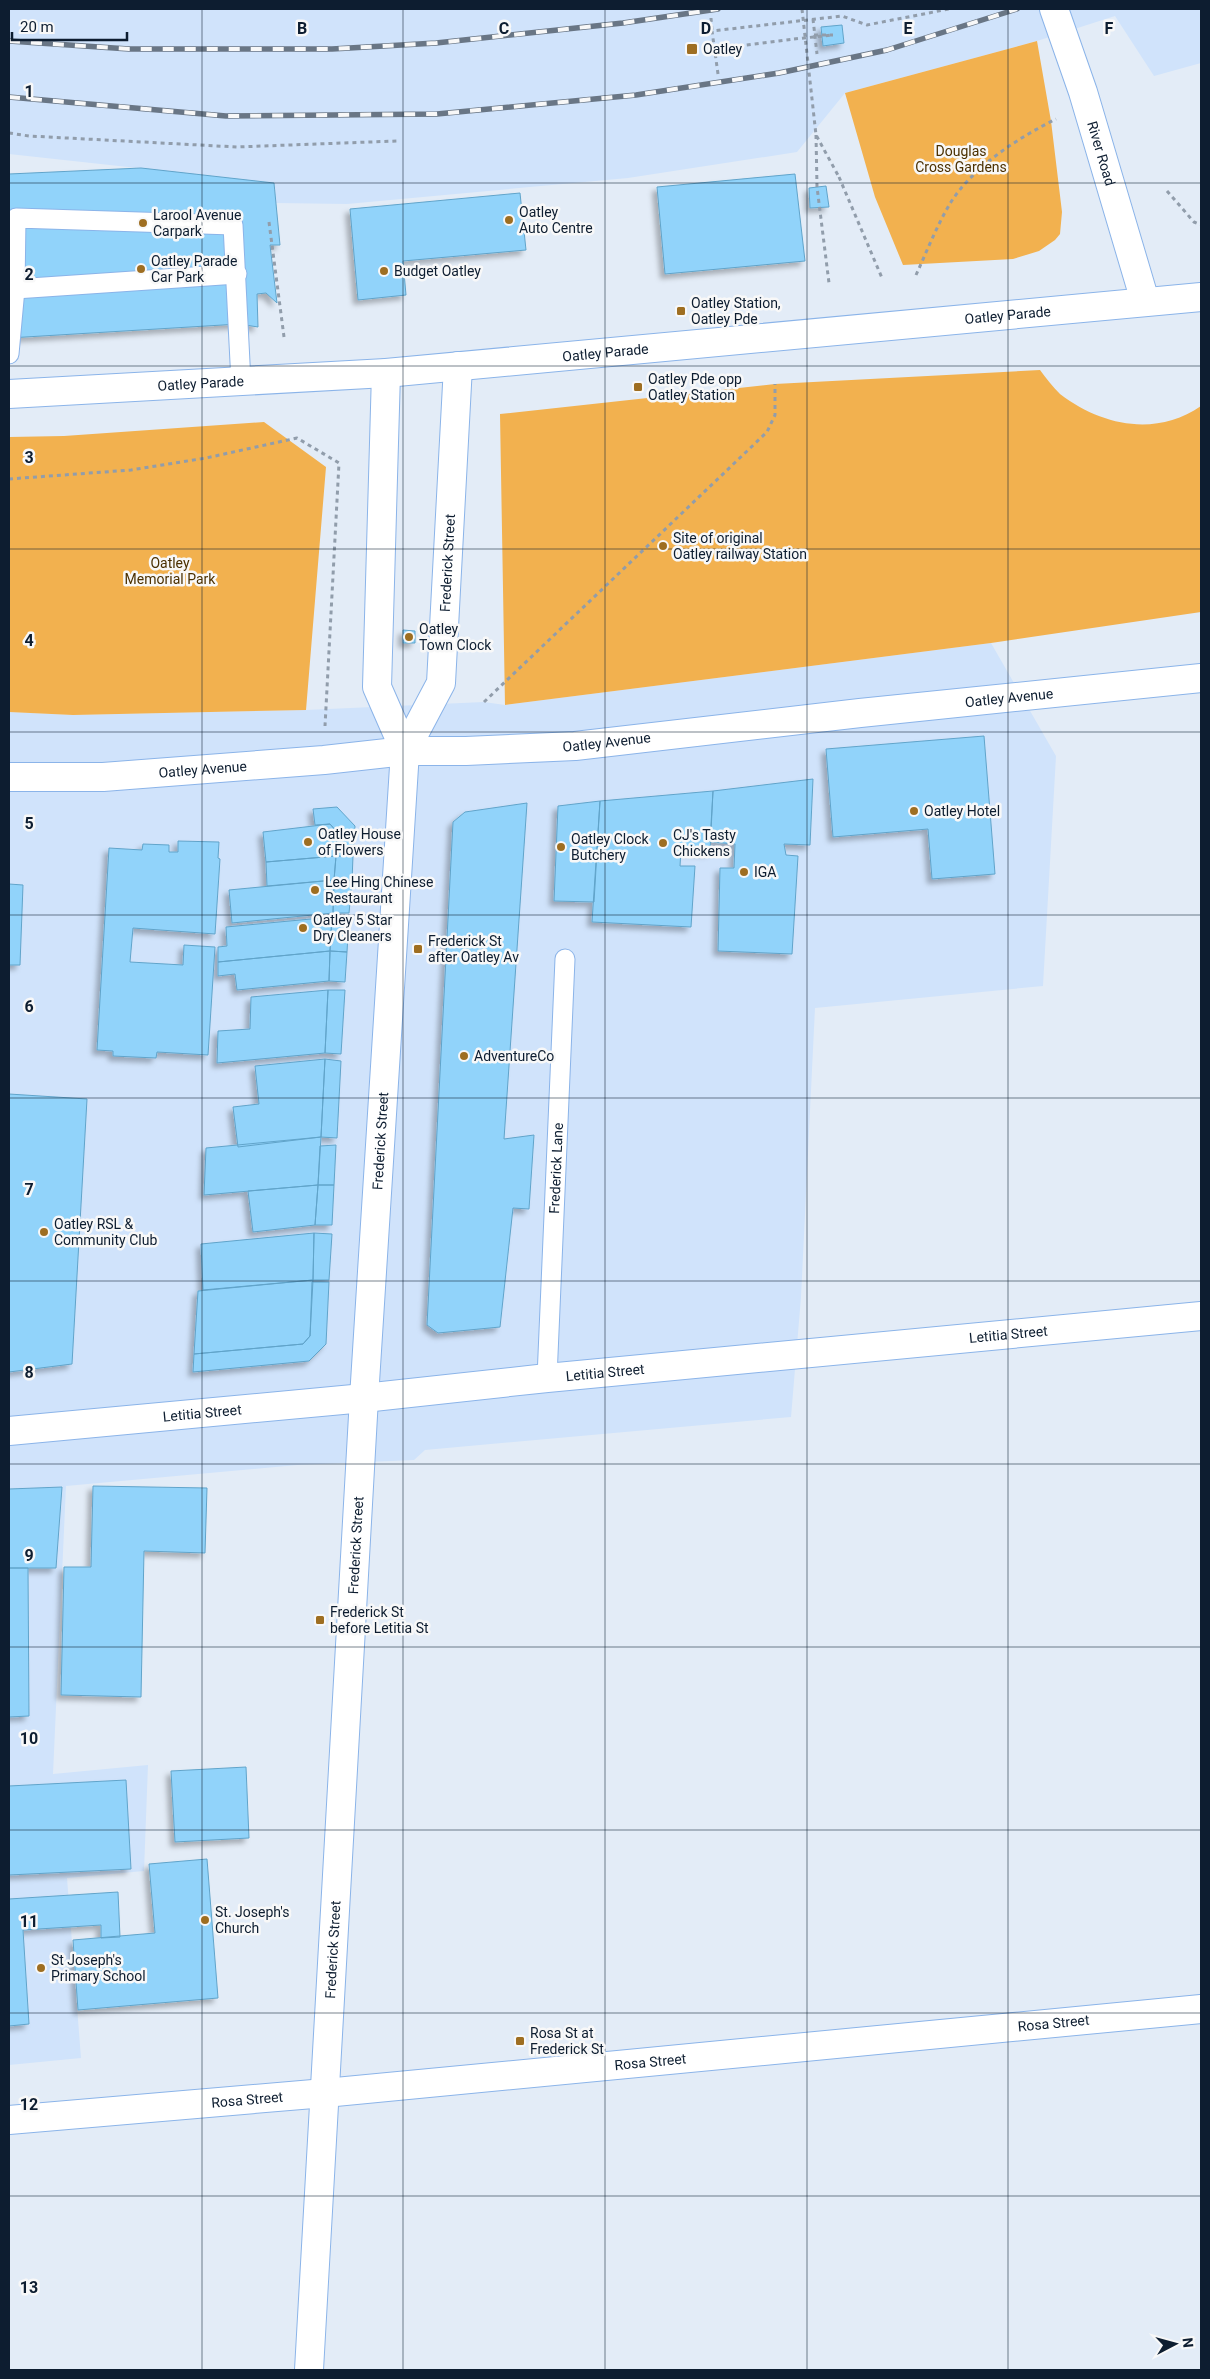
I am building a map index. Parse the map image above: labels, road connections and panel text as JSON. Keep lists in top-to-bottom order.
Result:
{
  "streets": {
    "street": [
      "River Road",
      "Oatley Parade",
      "Frederick Street",
      "Oatley Avenue",
      "Letitia Street",
      "Rosa Street"
    ],
    "lane": ["Frederick Lane"]
  },
  "crossings": [
    ["River Road", "Oatley Parade"],
    ["Oatley Parade", "Frederick Street"],
    ["Frederick Street", "Oatley Avenue"],
    ["Frederick Street", "Letitia Street"],
    ["Frederick Street", "Rosa Street"],
    ["Frederick Lane", "Letitia Street"]
  ],
  "parks": ["Douglas Cross Gardens", "Oatley Memorial Park"],
  "places": {
    "transit": [
      "Oatley",
      "Oatley Station, Oatley Pde",
      "Oatley Pde opp Oatley Station",
      "Frederick St after Oatley Av",
      "Frederick St before Letitia St",
      "Rosa St at Frederick St"
    ],
    "other": [
      "Oatley Auto Centre",
      "Larool Avenue Carpark",
      "Oatley Parade Car Park",
      "Budget Oatley",
      "Site of original Oatley railway Station",
      "Oatley Town Clock",
      "Oatley Hotel",
      "Oatley House of Flowers",
      "CJ's Tasty Chickens",
      "Oatley Clock Butchery",
      "IGA",
      "Lee Hing Chinese Restaurant",
      "Oatley 5 Star Dry Cleaners",
      "AdventureCo",
      "Oatley RSL & Community Club",
      "St. Joseph's Church",
      "St Joseph's Primary School"
    ]
  },
  "scale_bar": "20 m",
  "north": "right",
  "grid": {
    "columns": [
      "B",
      "C",
      "D",
      "E",
      "F"
    ],
    "rows": [
      "1",
      "2",
      "3",
      "4",
      "5",
      "6",
      "7",
      "8",
      "9",
      "10",
      "11",
      "12",
      "13"
    ]
  }
}
